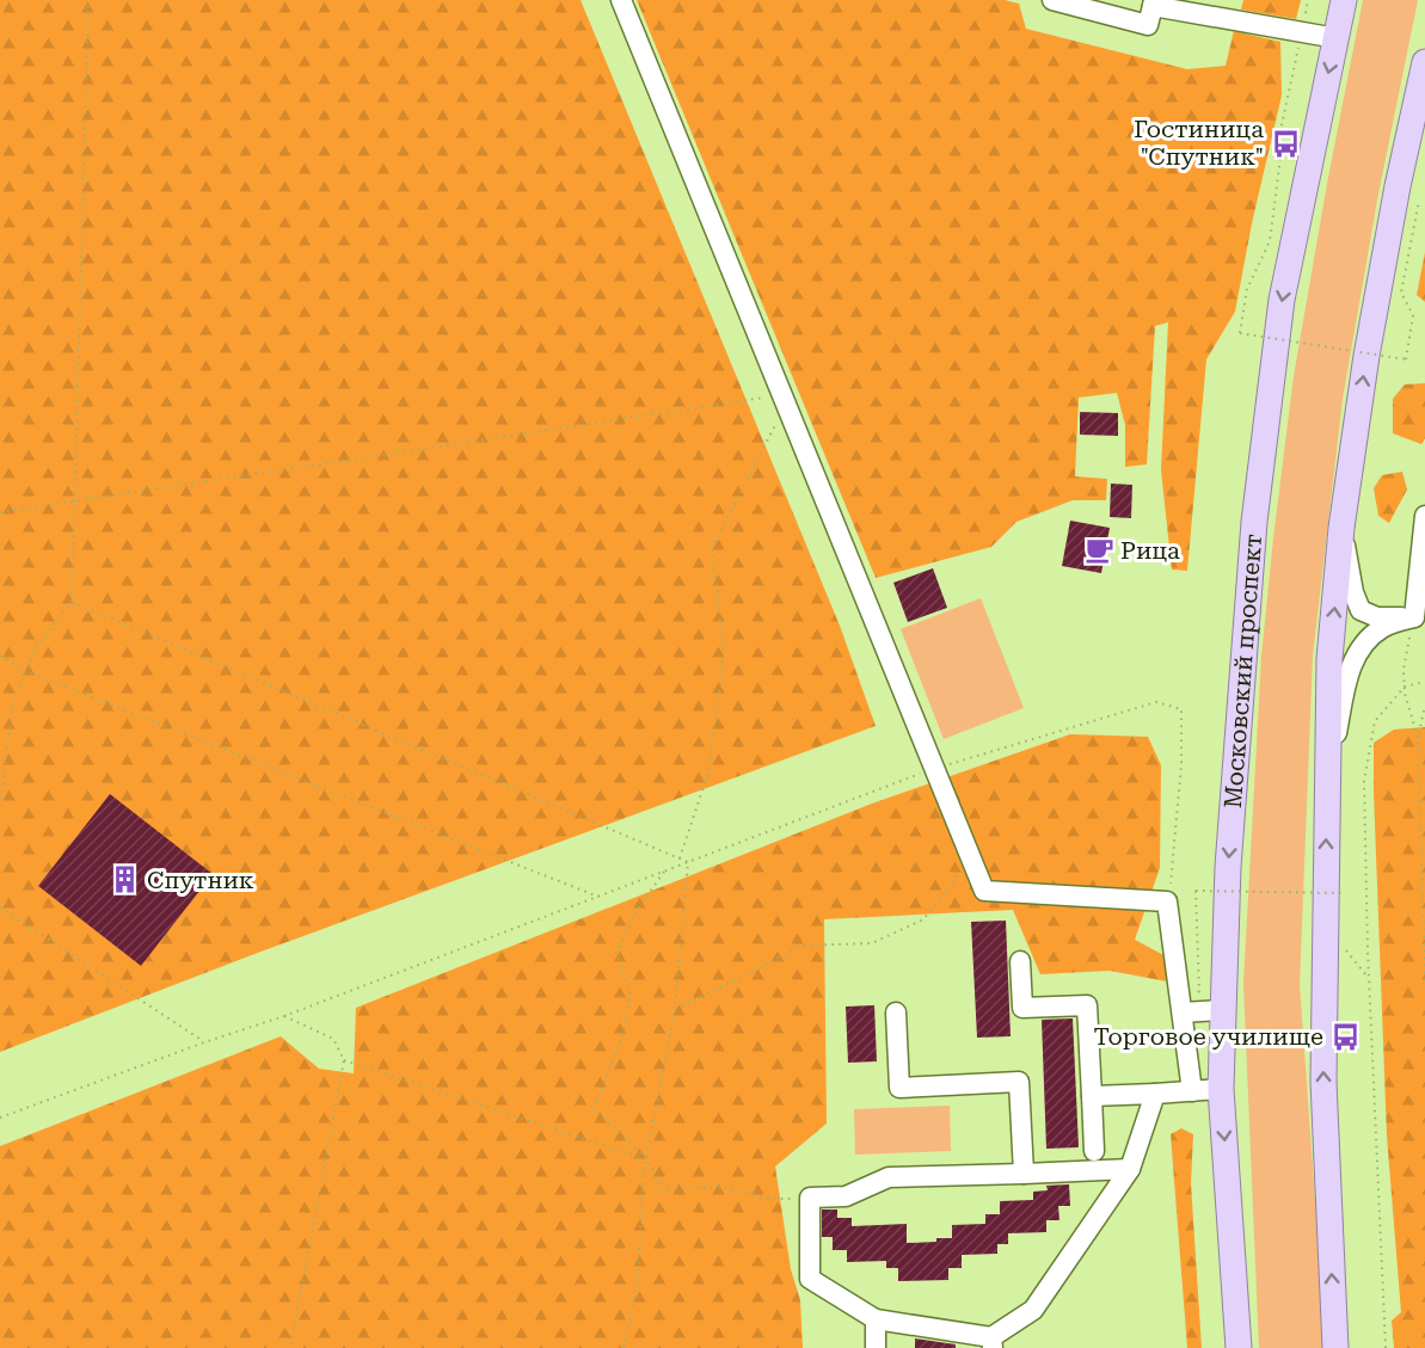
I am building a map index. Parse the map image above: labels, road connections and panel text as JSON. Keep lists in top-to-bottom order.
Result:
{
  "streets": {
    "main road": ["Московский проспект"]
  },
  "places": {
    "bus stop": ["Гостиница \"Спутник\"", "Торговое училище"],
    "cafe": ["Рица"],
    "building": ["Спутник"]
  }
}
